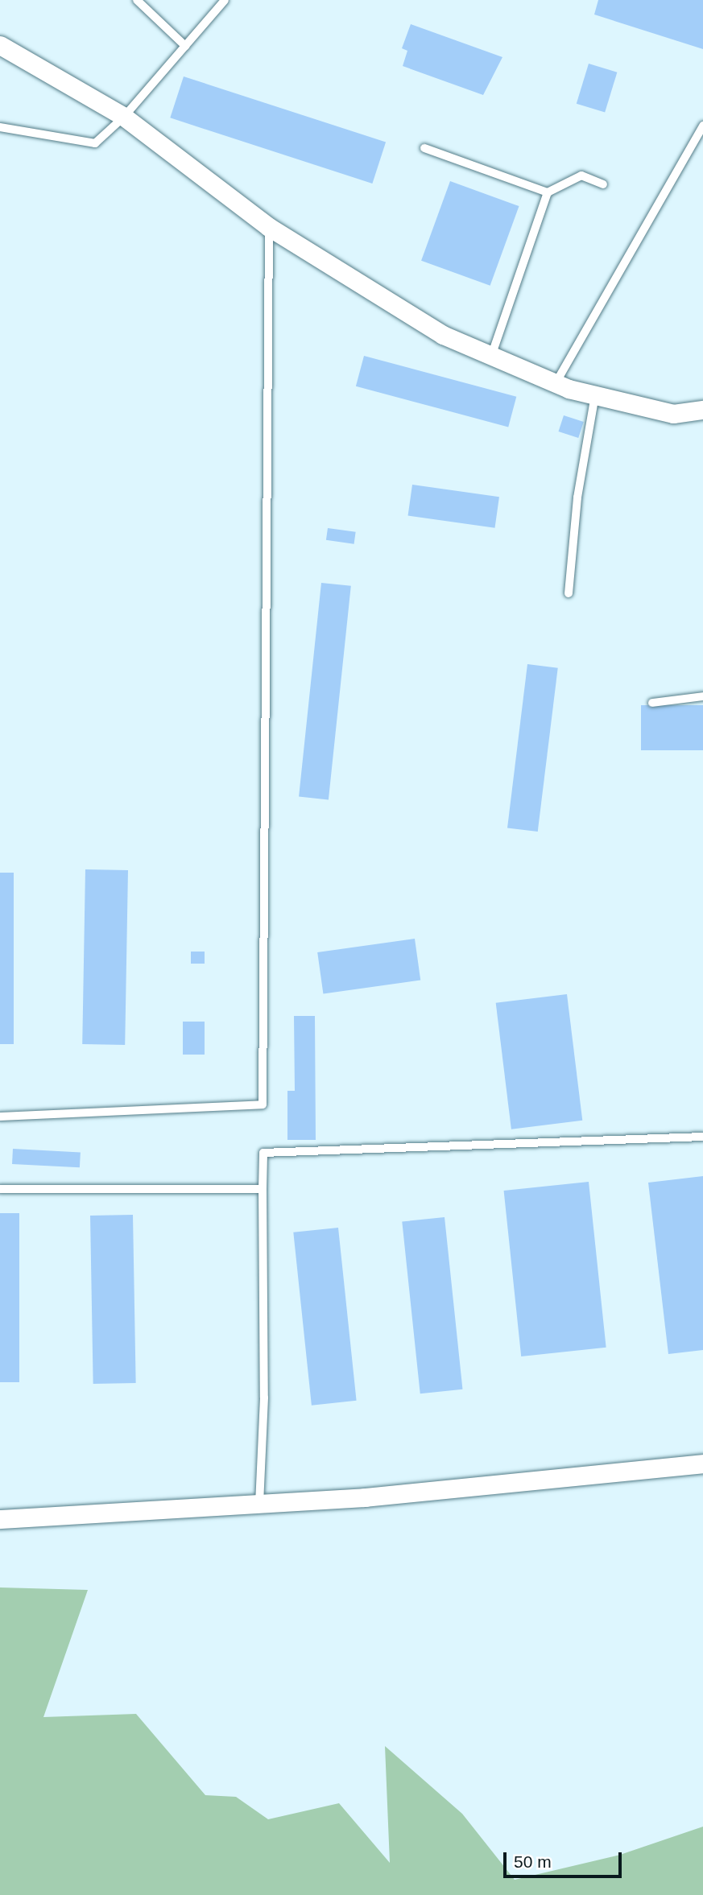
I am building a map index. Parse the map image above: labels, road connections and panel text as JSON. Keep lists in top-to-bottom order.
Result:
{
  "scale_bar": "50 m"
}
